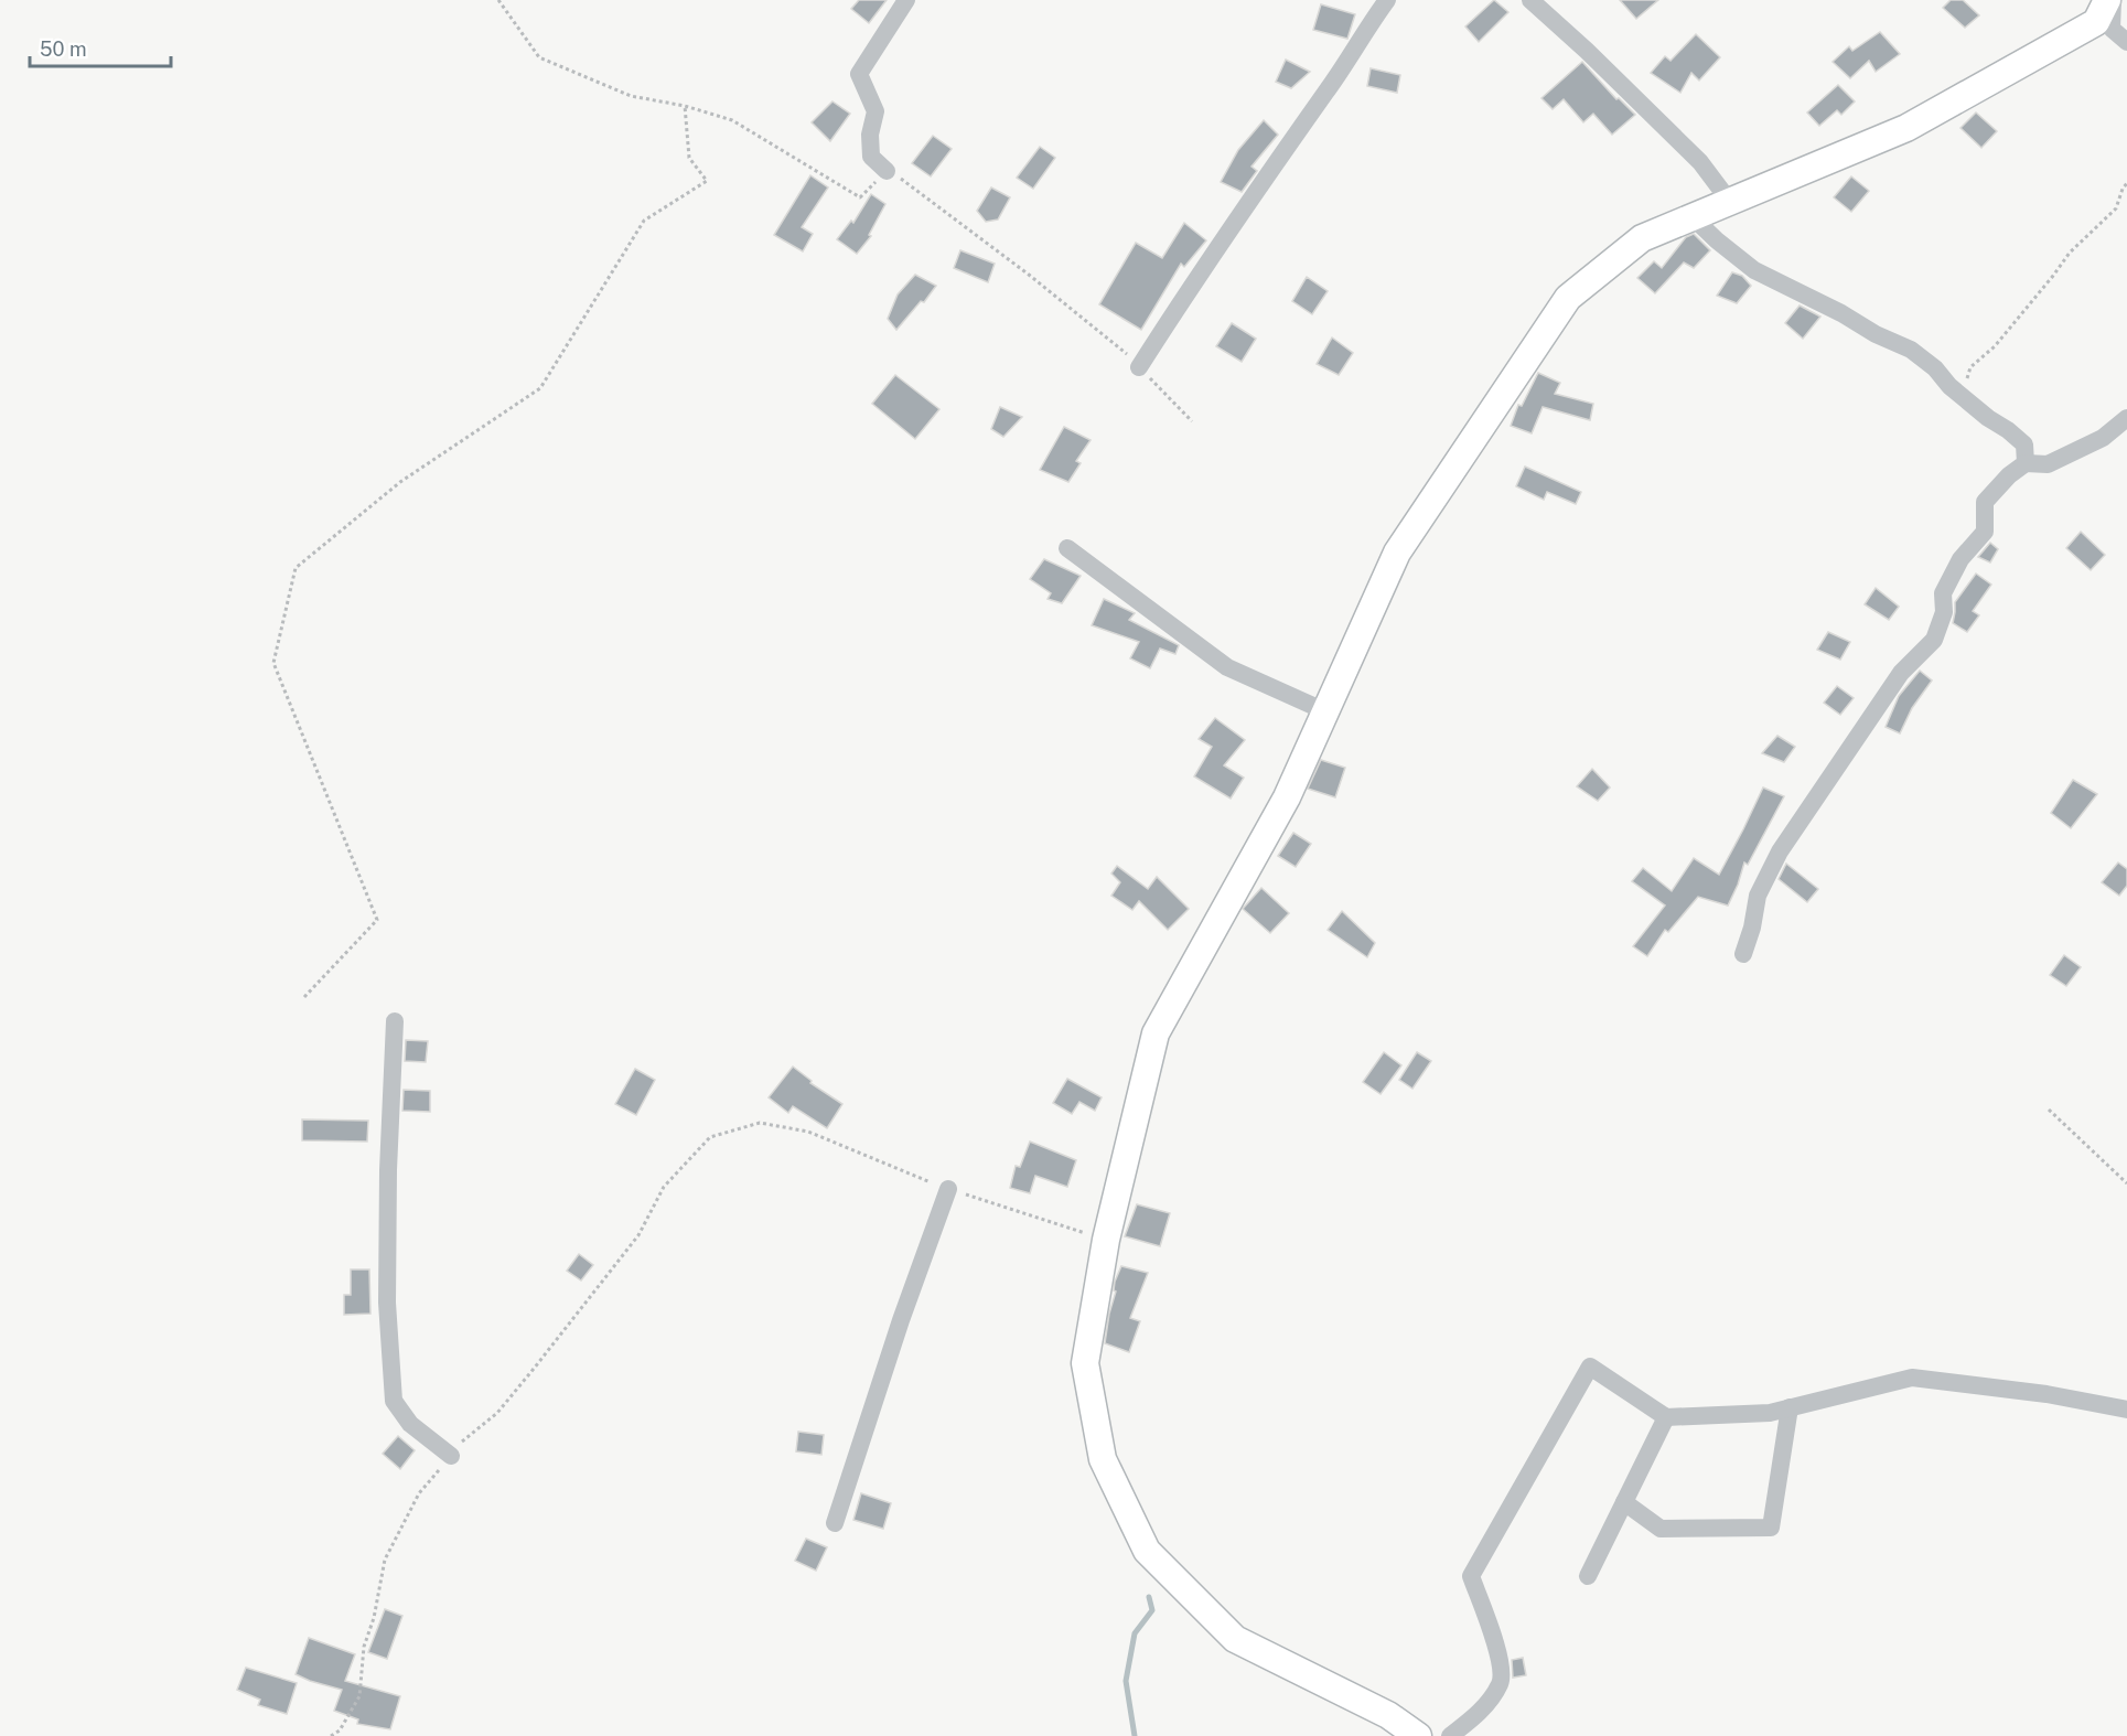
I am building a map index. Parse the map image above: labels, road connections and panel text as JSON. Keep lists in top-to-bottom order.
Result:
{
  "scale_bar": "50 m"
}
